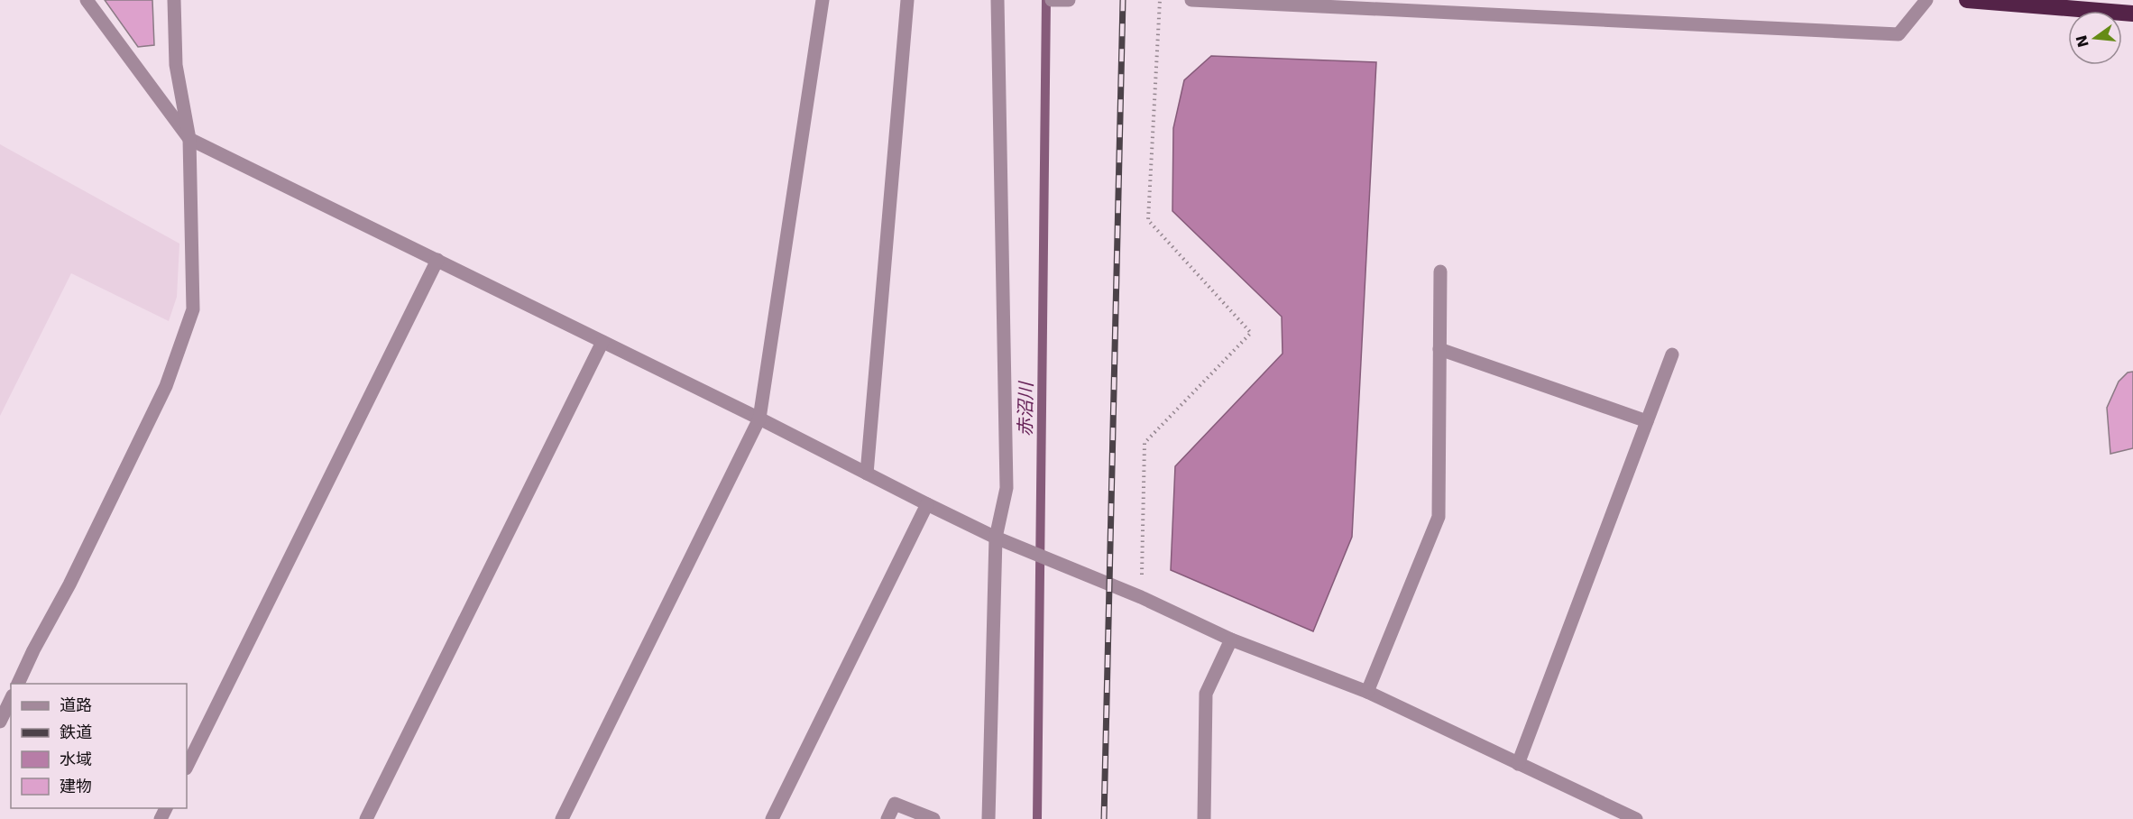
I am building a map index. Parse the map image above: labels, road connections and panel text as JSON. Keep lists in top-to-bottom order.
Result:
{
  "water": ["赤沼川"],
  "legend": [
    "道路",
    "鉄道",
    "水域",
    "建物"
  ],
  "north": "left"
}
